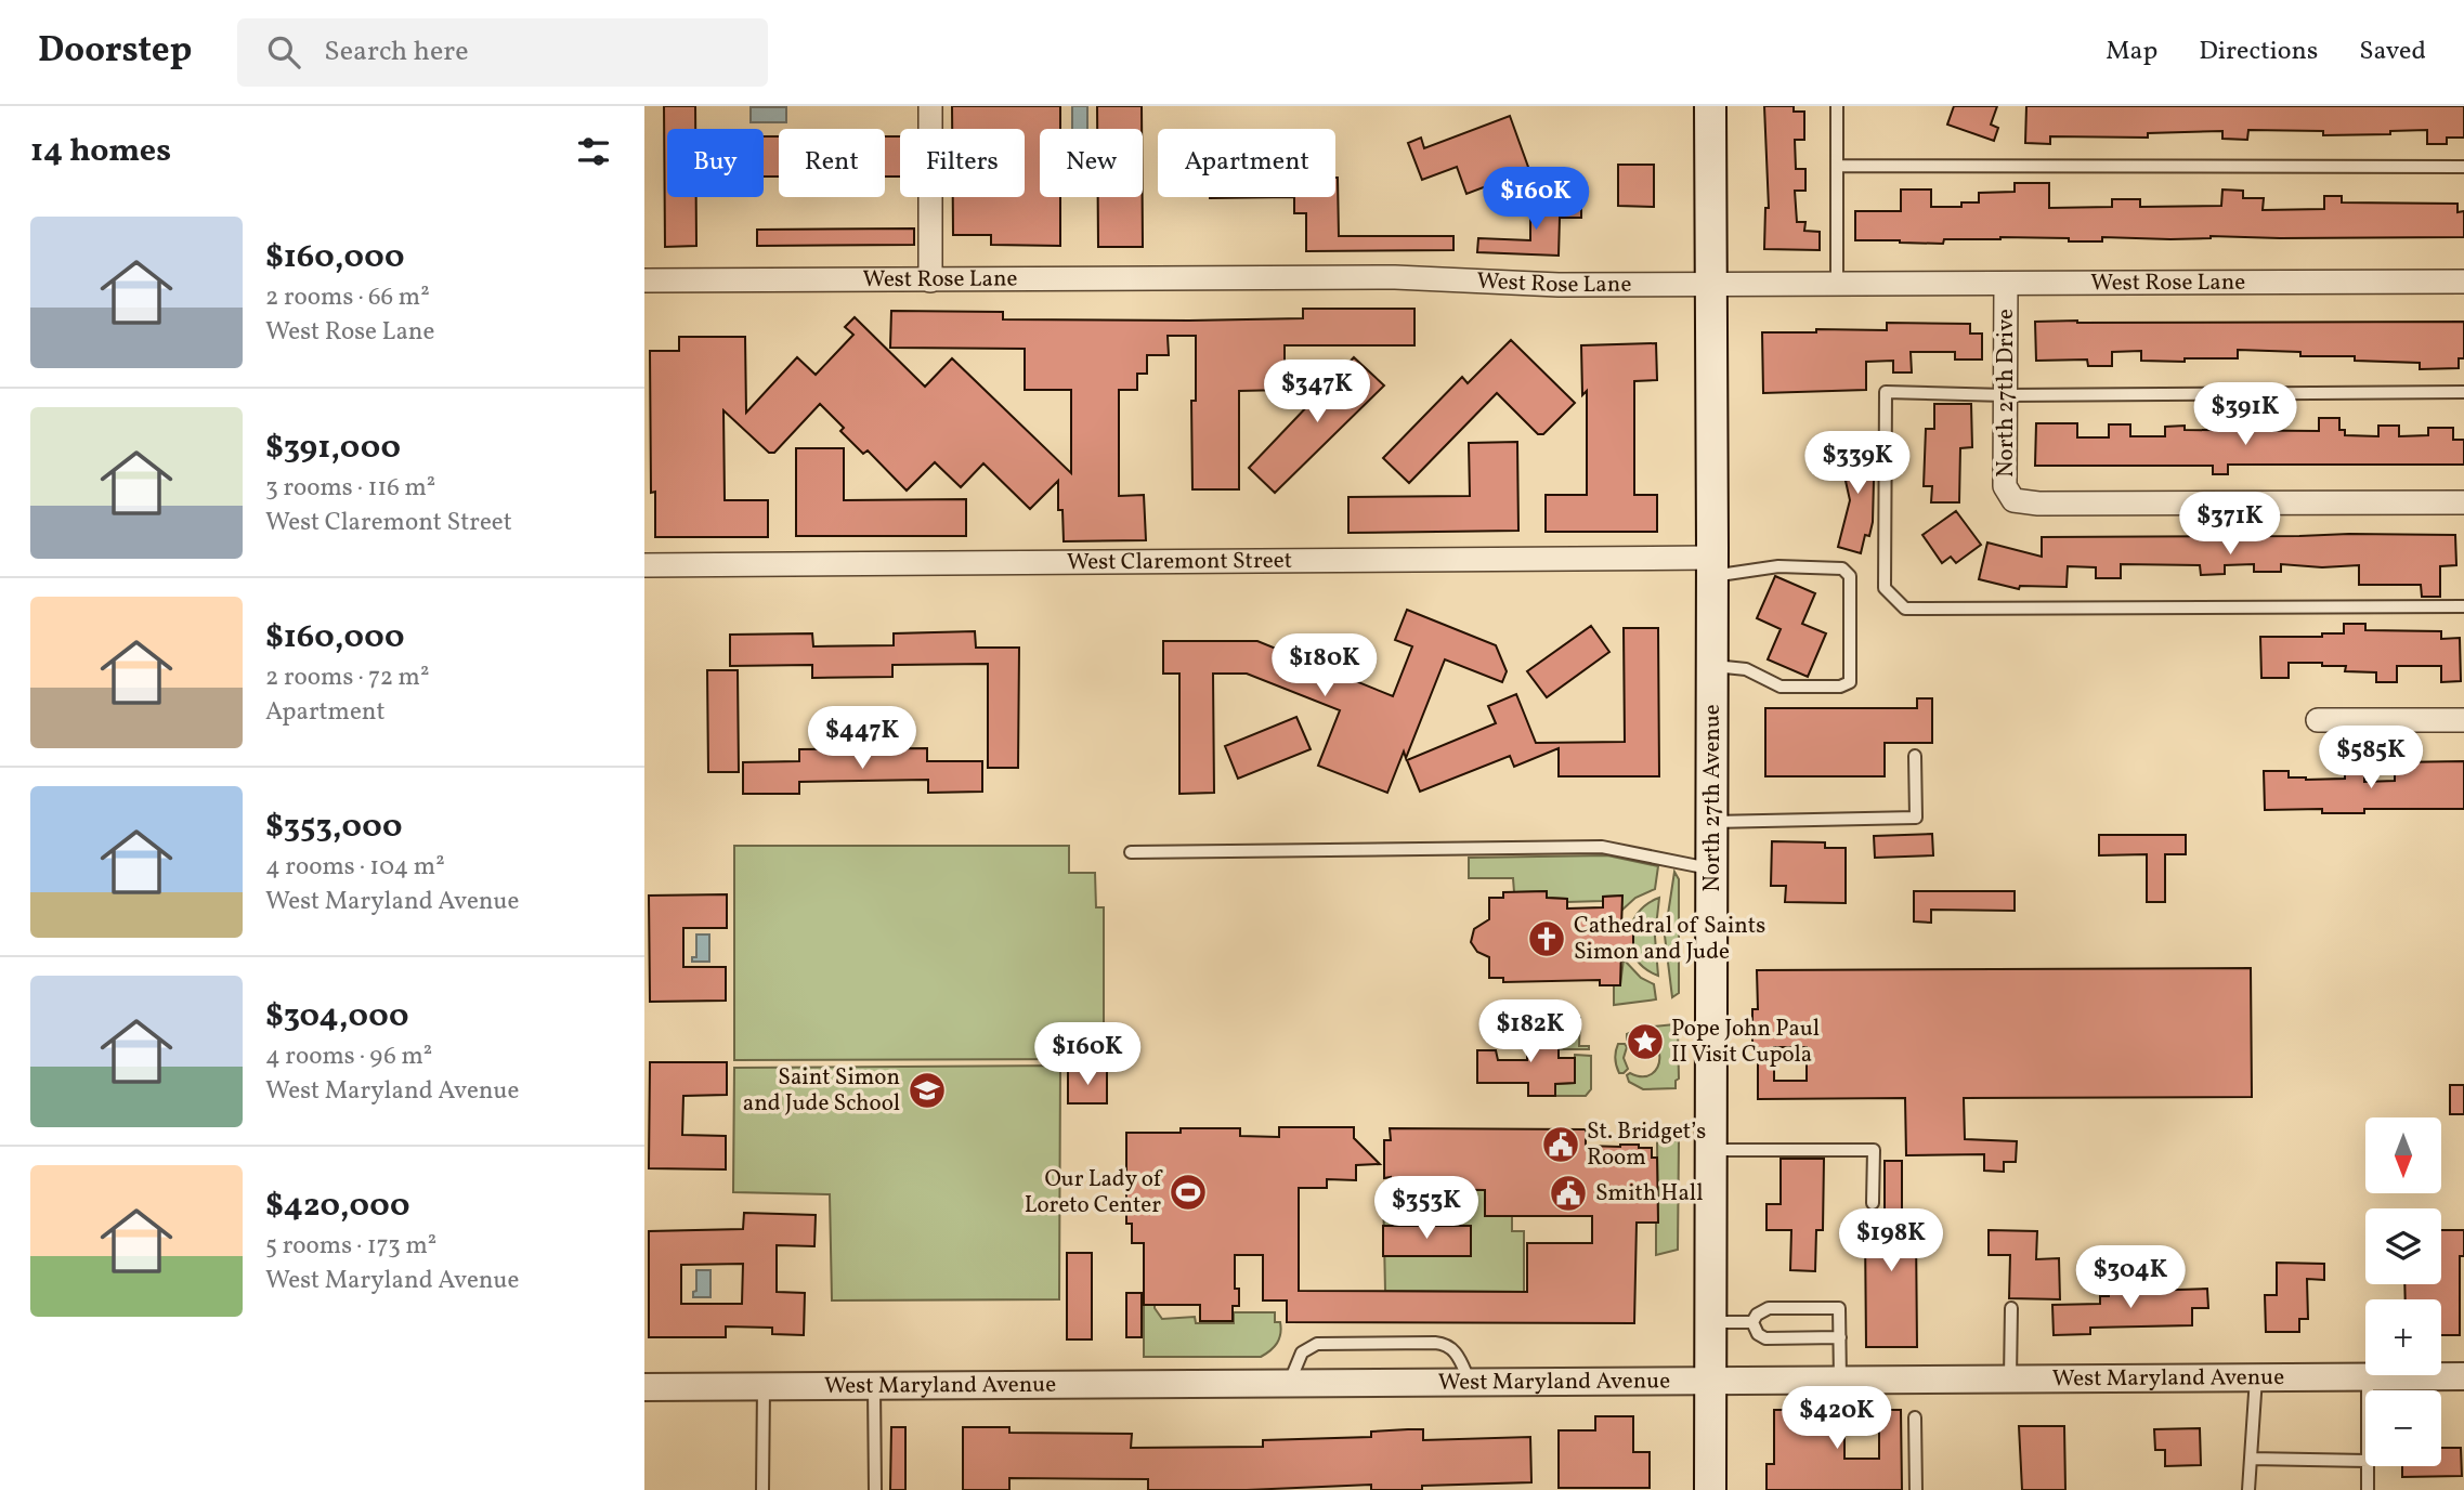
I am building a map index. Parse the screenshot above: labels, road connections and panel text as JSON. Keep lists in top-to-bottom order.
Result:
{
  "streets": {
    "main road": ["North 27th Avenue"],
    "street": [
      "West Rose Lane",
      "North 27th Drive",
      "West Claremont Street",
      "West Maryland Avenue"
    ]
  },
  "crossings": [
    ["West Rose Lane", "North 27th Drive"],
    ["West Rose Lane", "North 27th Avenue"],
    ["West Claremont Street", "North 27th Avenue"],
    ["North 27th Avenue", "West Maryland Avenue"]
  ],
  "places": {
    "church": ["Cathedral of Saints Simon and Jude"],
    "place": ["Pope John Paul II Visit Cupola"],
    "school or university": ["Saint Simon and Jude School"],
    "public building": ["St. Bridget’s Room", "Smith Hall"],
    "sports": ["Our Lady of Loreto Center"]
  },
  "north": "bottom",
  "page": {
    "header": "Doorstep",
    "search": "Search here",
    "nav": ["Map", "Directions", "Saved"],
    "heading": "14 homes",
    "chip": [
      "Buy",
      "Rent",
      "Filters",
      "New",
      "Apartment"
    ],
    "price": [
      "$160K",
      "$347K",
      "$391K",
      "$339K",
      "$371K",
      "$180K",
      "$447K",
      "$585K",
      "$182K",
      "$160K",
      "$353K",
      "$198K",
      "$304K",
      "$420K"
    ],
    "list": [
      {
        "name": "$160,000",
        "note": "2 rooms · 66 m² · West Rose Lane"
      },
      {
        "name": "$391,000",
        "note": "3 rooms · 116 m² · West Claremont Street"
      },
      {
        "name": "$160,000",
        "note": "2 rooms · 72 m² · Apartment"
      },
      {
        "name": "$353,000",
        "note": "4 rooms · 104 m² · West Maryland Avenue"
      },
      {
        "name": "$304,000",
        "note": "4 rooms · 96 m² · West Maryland Avenue"
      },
      {
        "name": "$420,000",
        "note": "5 rooms · 173 m² · West Maryland Avenue"
      }
    ],
    "map_buttons": ["+", "−"]
  }
}
